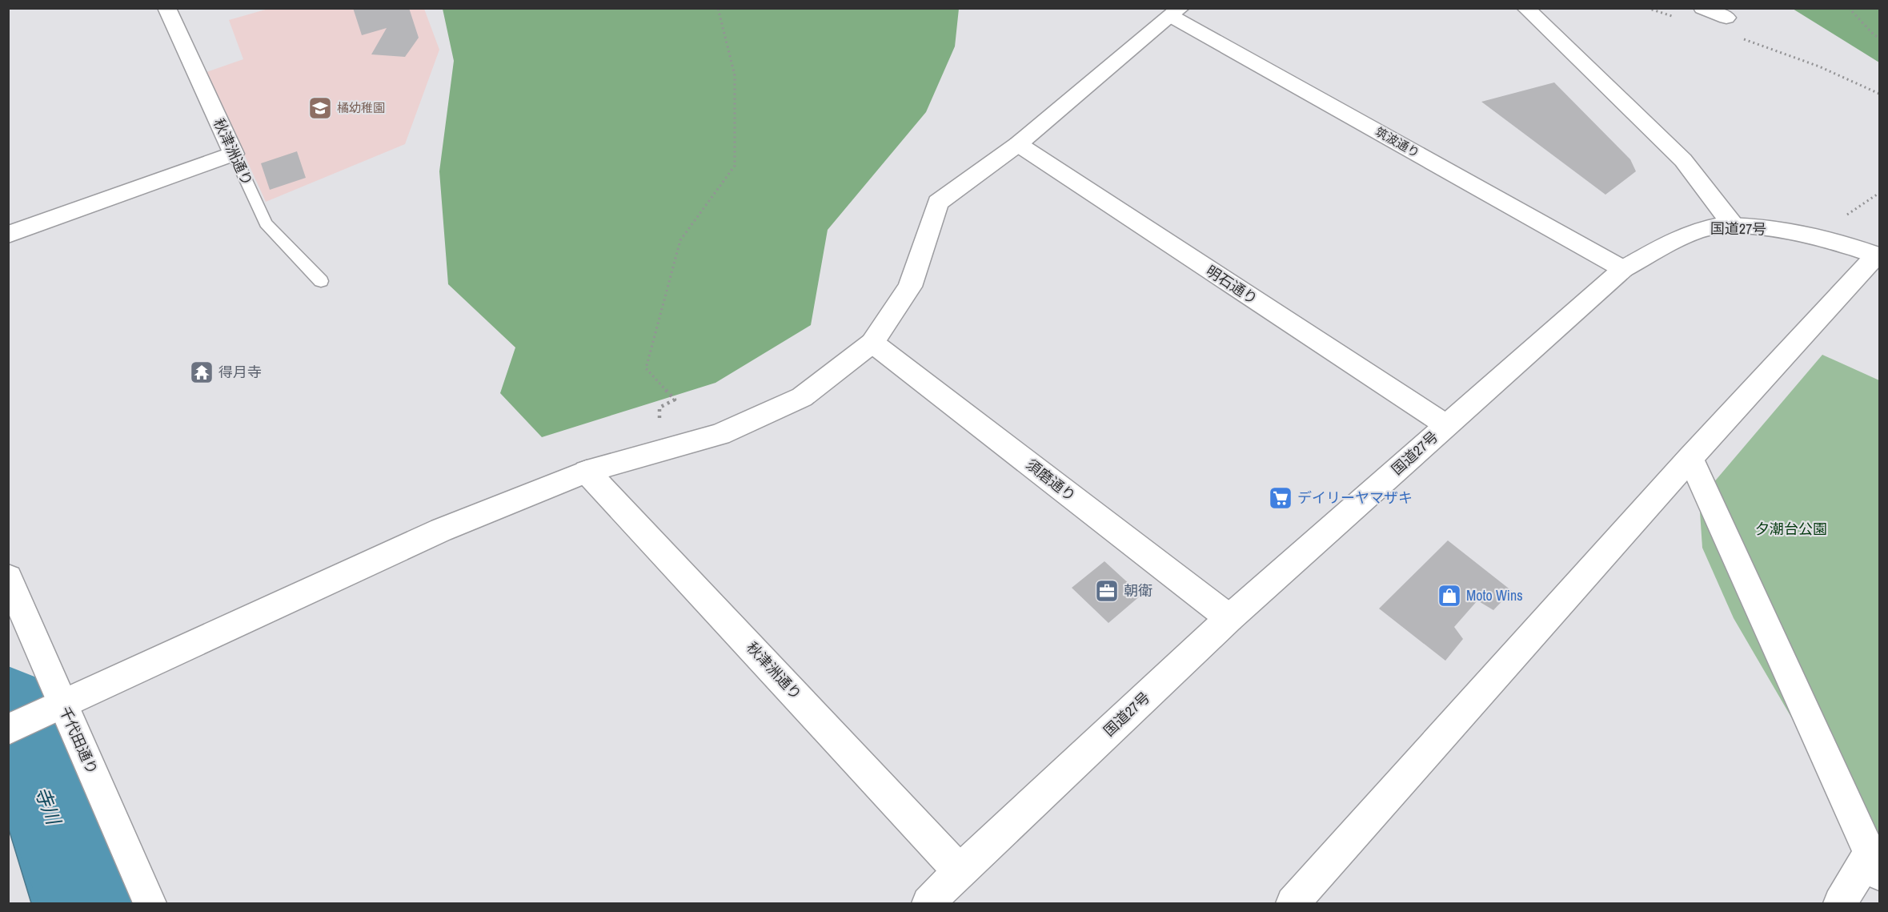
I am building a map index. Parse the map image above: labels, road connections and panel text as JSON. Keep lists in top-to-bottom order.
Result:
{
  "streets": {
    "main road": [
      "筑波通り",
      "秋津洲通り",
      "国道27号",
      "明石通り",
      "須磨通り",
      "千代田通り"
    ]
  },
  "crossings": [
    ["筑波通り", "国道27号"],
    ["秋津洲通り", "国道27号"],
    ["国道27号", "明石通り"],
    ["国道27号", "須磨通り"]
  ],
  "water": ["寺川"],
  "parks": ["夕潮台公園"],
  "places": {
    "school or university": ["橘幼稚園"],
    "temple": ["得月寺"],
    "supermarket": ["デイリーヤマザキ"],
    "office": ["朝衛"],
    "shop": ["Moto Wins"]
  }
}
